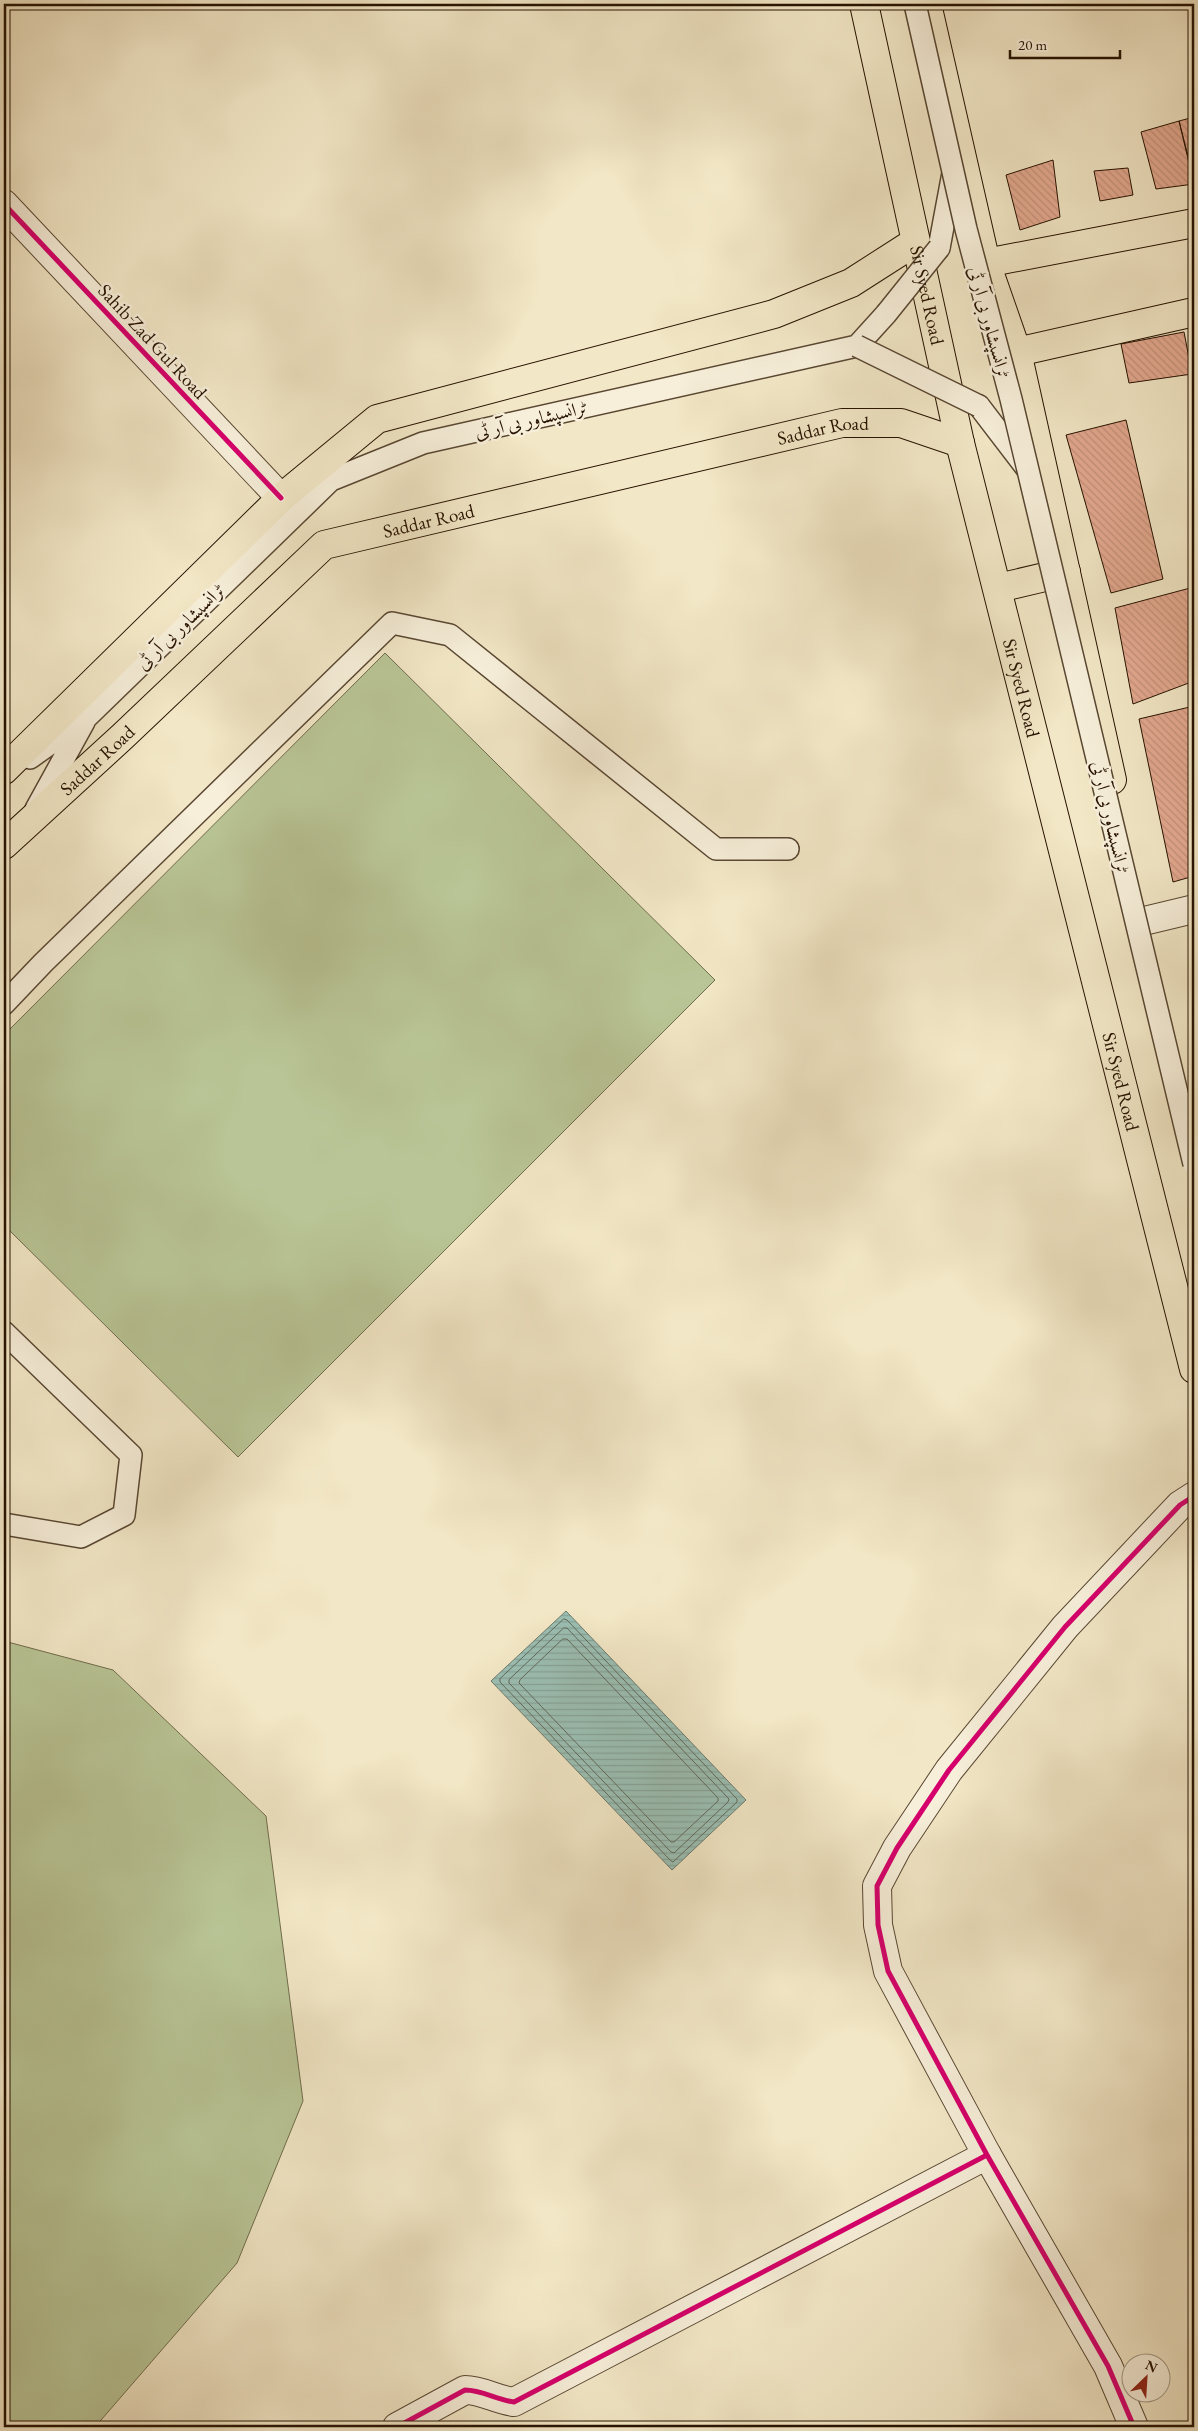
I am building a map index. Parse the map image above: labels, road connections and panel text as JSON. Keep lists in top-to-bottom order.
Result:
{
  "streets": {
    "main road": ["Sir Syed Road", "Saddar Road"],
    "street": ["Sahib Zad Gul Road"],
    "lane": ["ٹرانسپشاور بی آر ٹی"]
  },
  "crossings": [
    ["Sir Syed Road", "Saddar Road"],
    ["ٹرانسپشاور بی آر ٹی", "Saddar Road"]
  ],
  "scale_bar": "20 m",
  "north": "top right"
}
